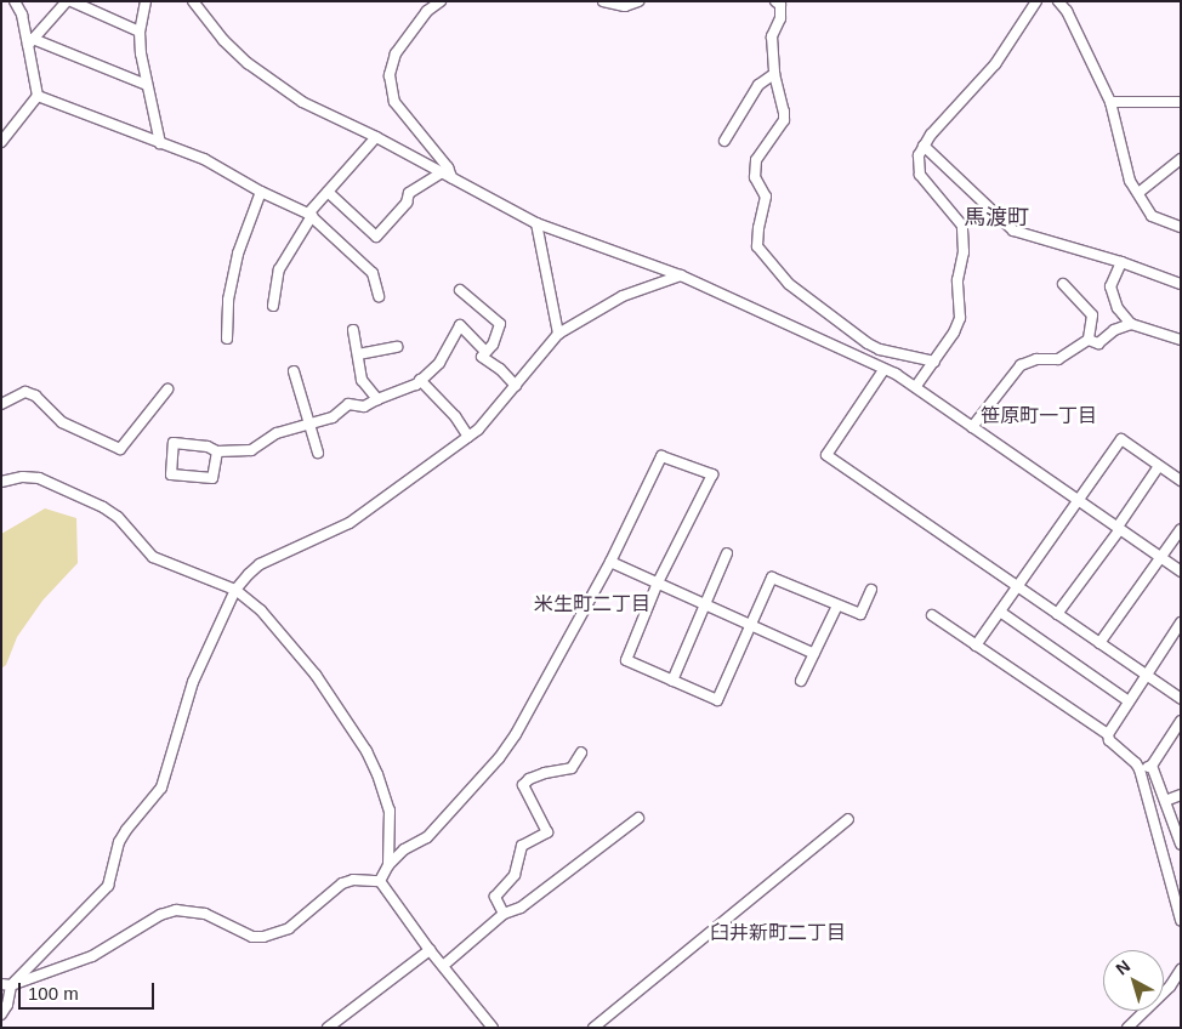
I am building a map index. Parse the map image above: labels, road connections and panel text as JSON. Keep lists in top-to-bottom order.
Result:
{
  "districts": [
    "馬渡町",
    "笹原町一丁目",
    "米生町二丁目",
    "臼井新町二丁目"
  ],
  "scale_bar": "100 m",
  "north": "top left"
}
